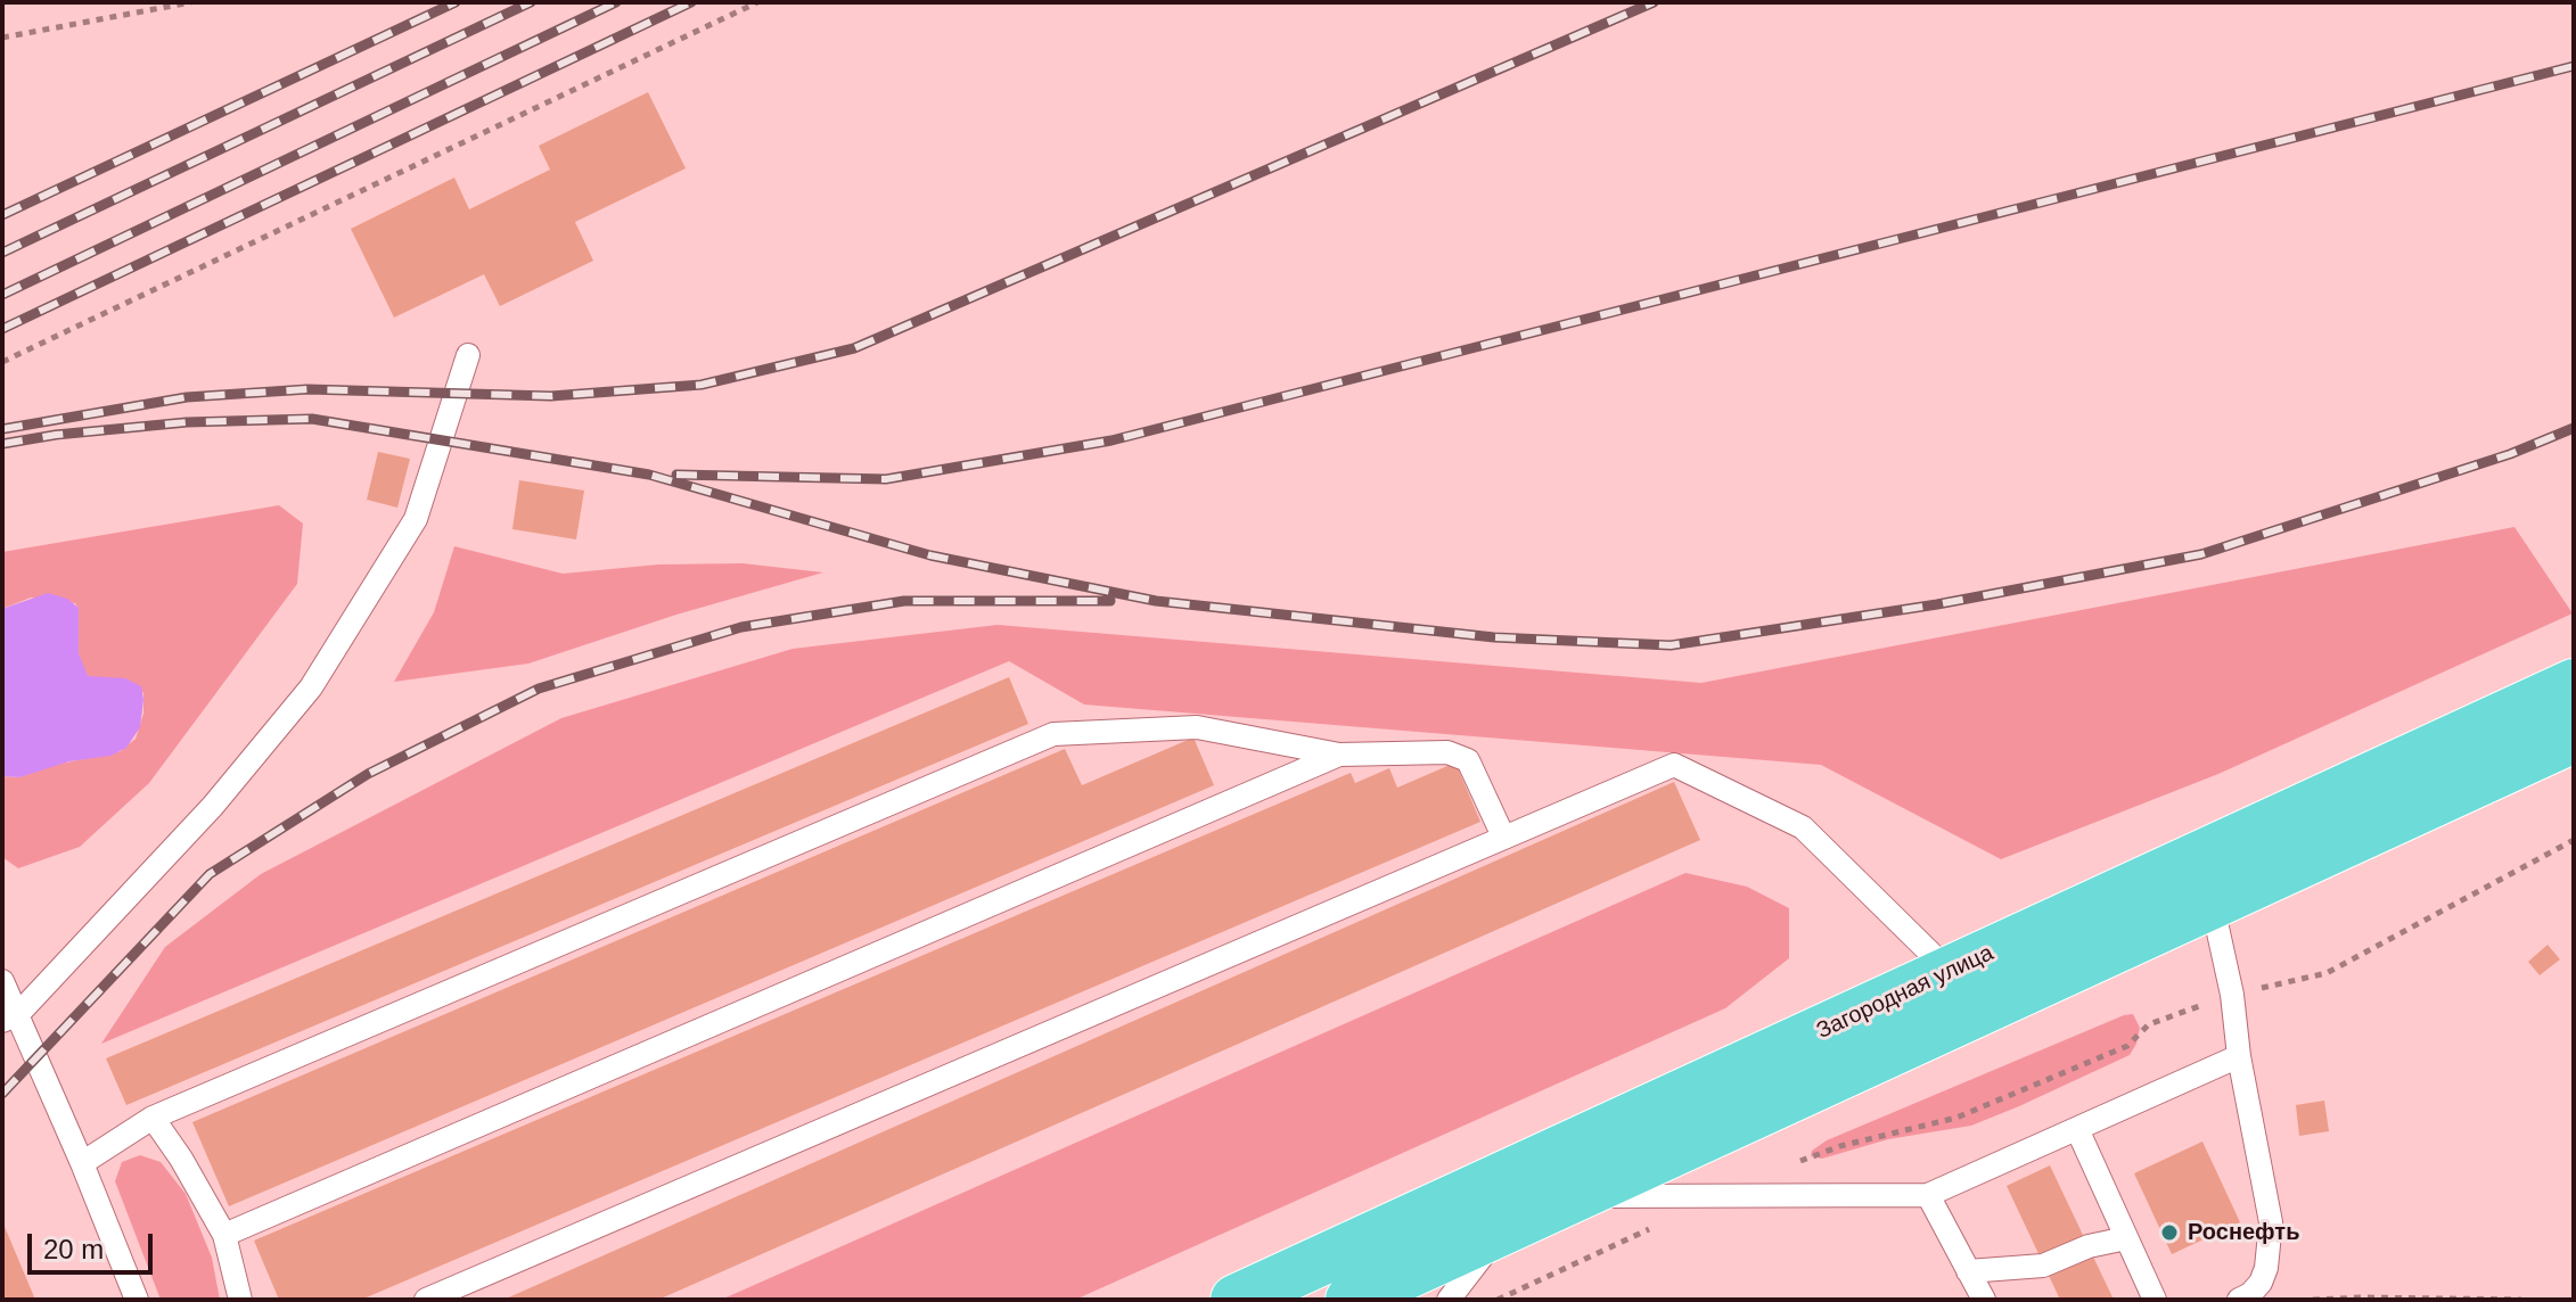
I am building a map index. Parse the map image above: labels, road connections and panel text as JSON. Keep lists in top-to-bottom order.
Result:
{
  "streets": {
    "highway": ["Загородная улица"]
  },
  "places": ["Роснефть"],
  "scale_bar": "20 m"
}
